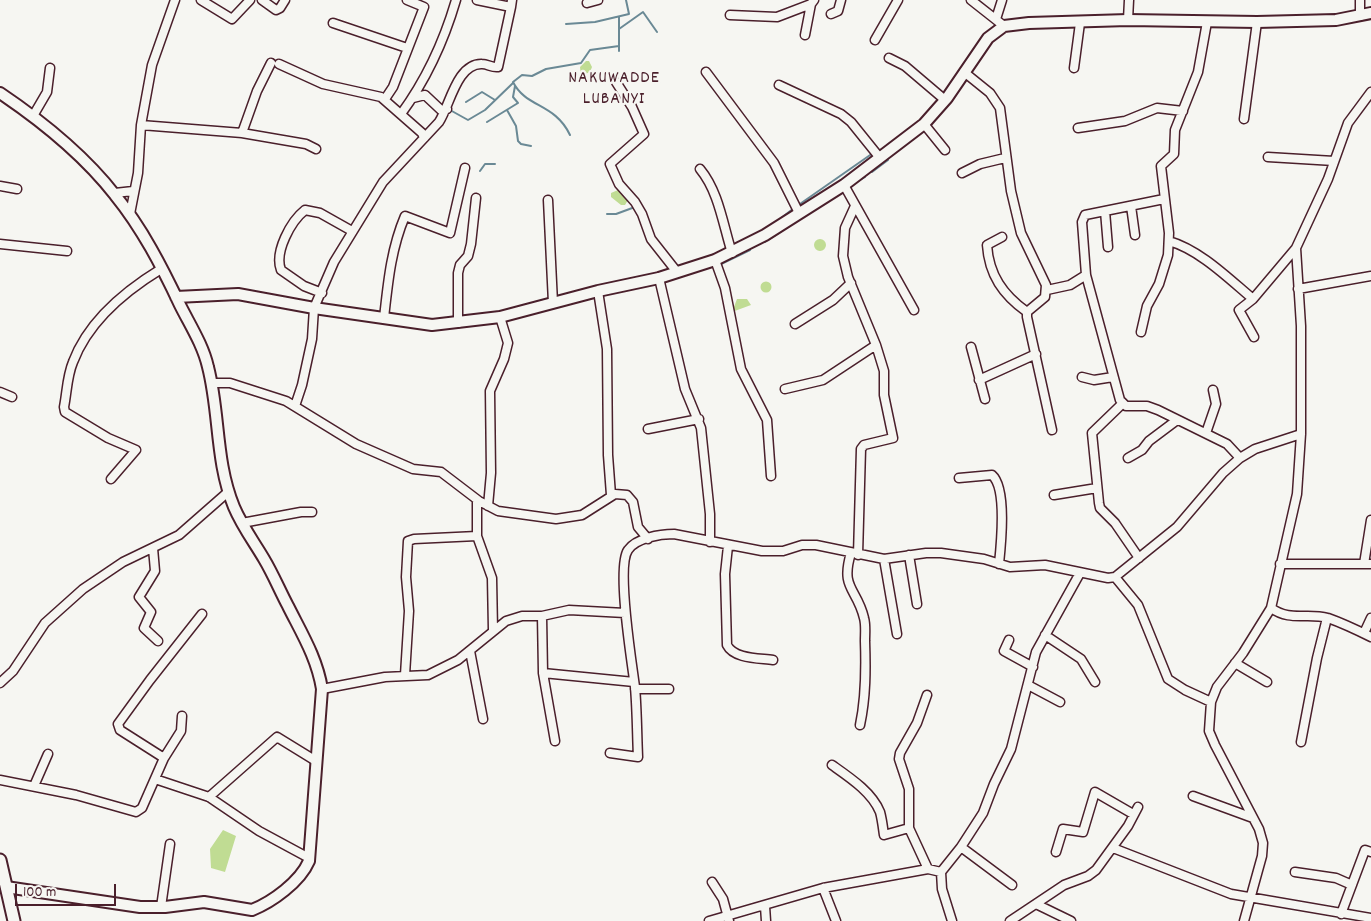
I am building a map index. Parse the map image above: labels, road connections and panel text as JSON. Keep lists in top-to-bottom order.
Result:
{
  "districts": ["NAKUWADDE LUBANYI"],
  "scale_bar": "100 m"
}
